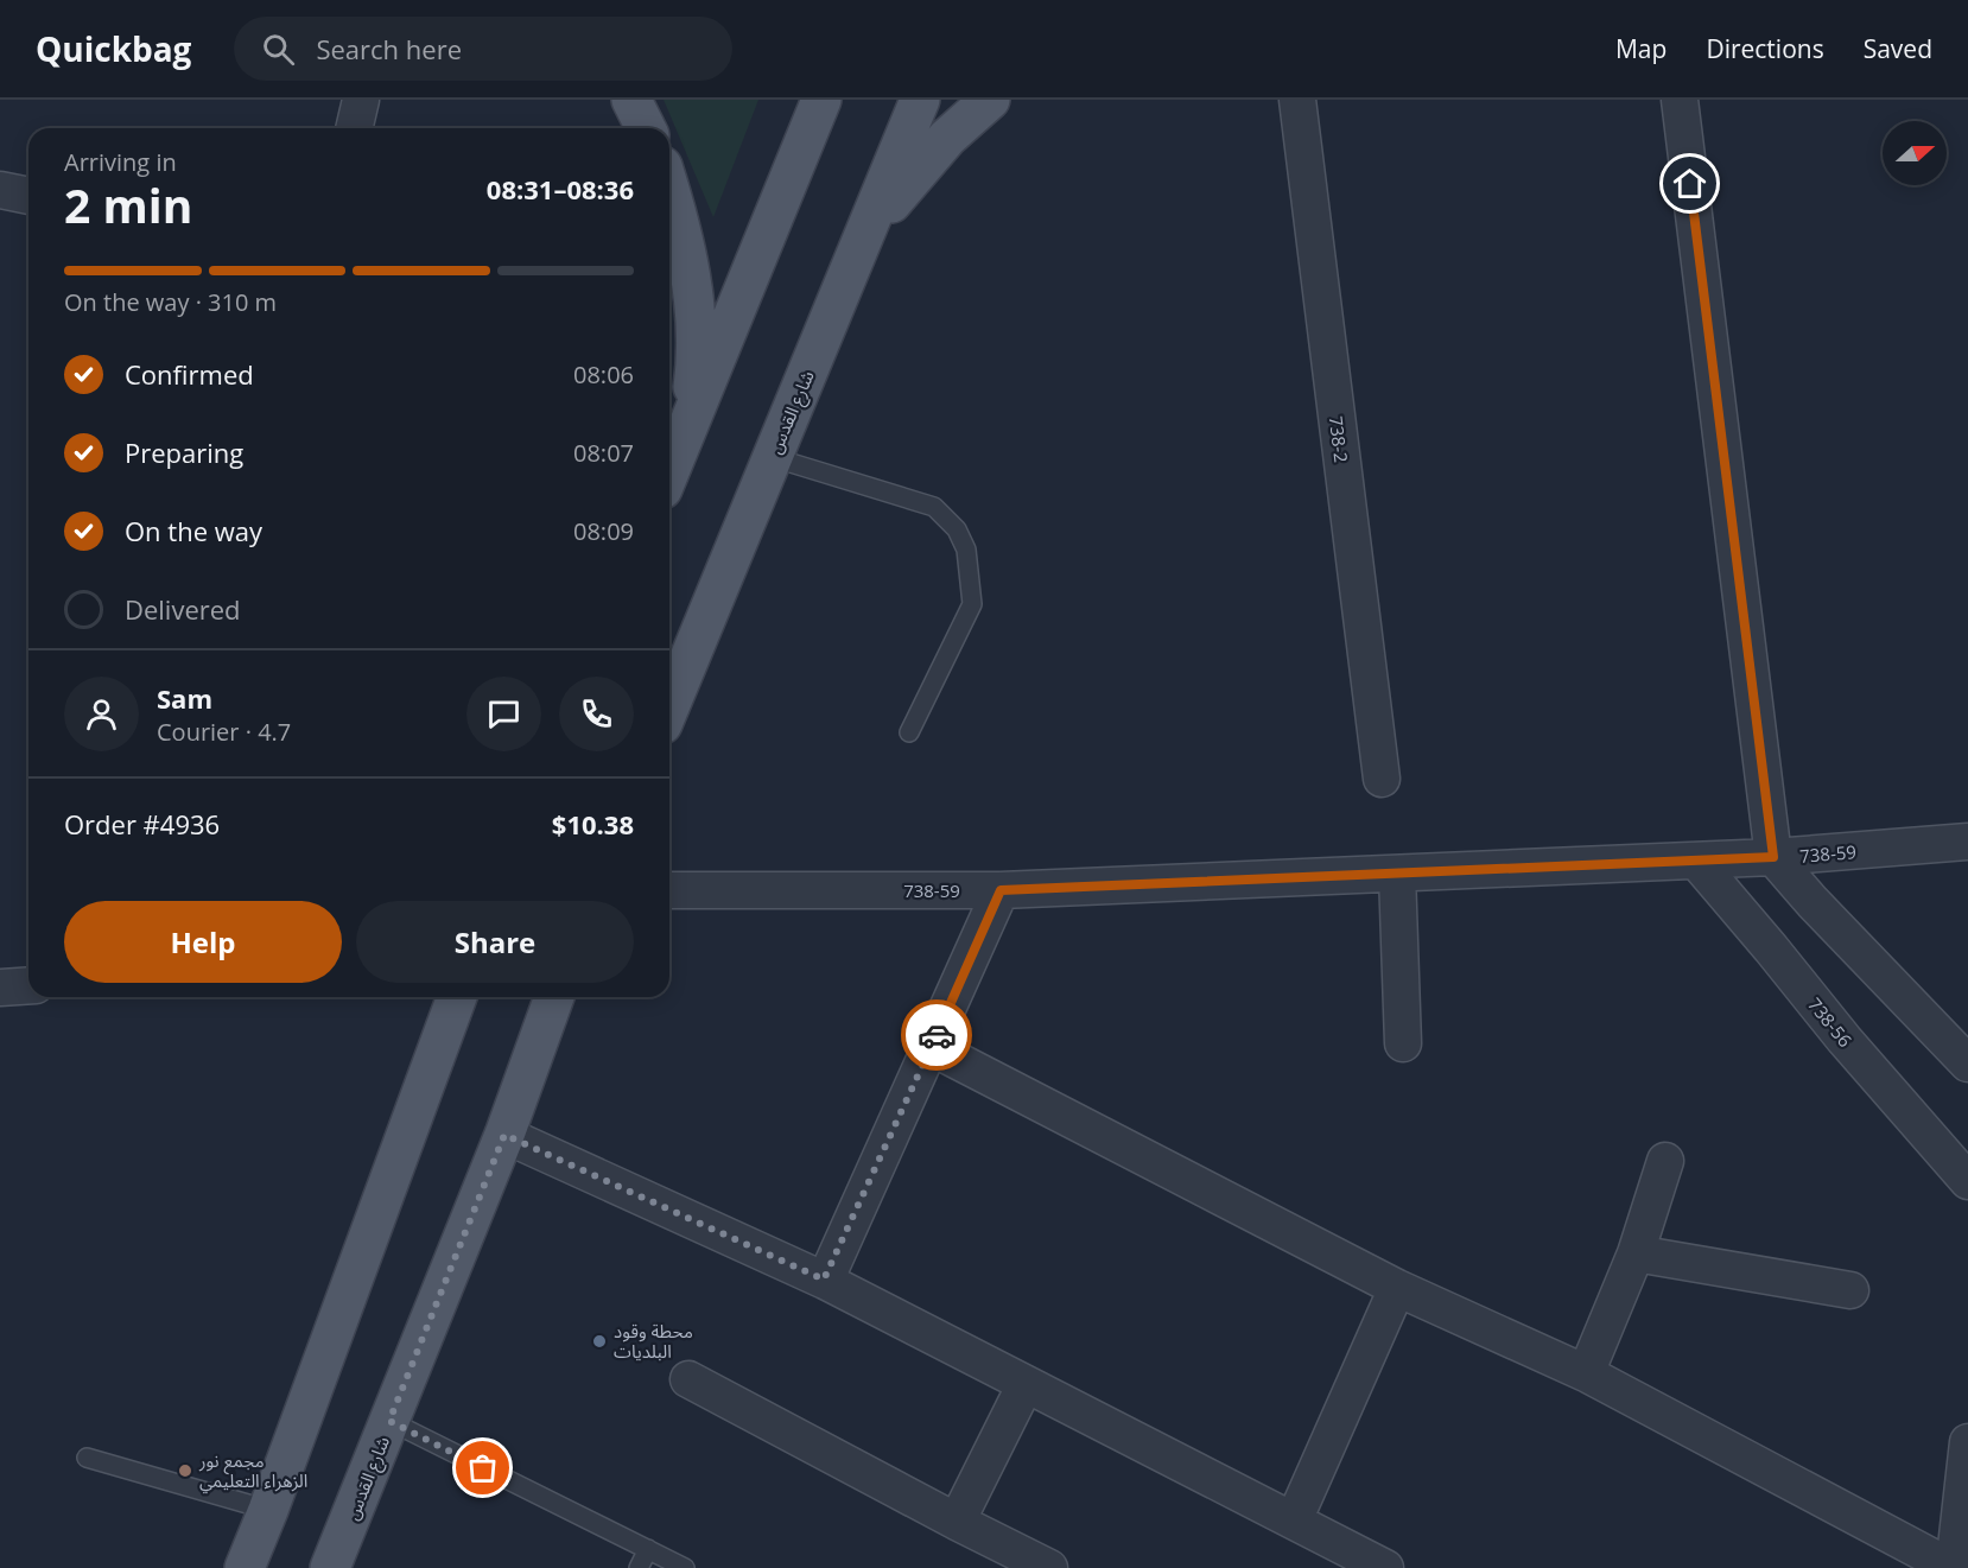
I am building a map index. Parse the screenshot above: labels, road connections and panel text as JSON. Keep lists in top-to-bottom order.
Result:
{
  "streets": {
    "main road": ["شارع القدس"],
    "street": ["738-2", "738-59", "738-56"]
  },
  "crossings": [
    ["738-59", "738-56"]
  ],
  "places": ["محطة وقود البلديات", "مجمع نور الزهراء التعليمي"],
  "north": "right",
  "page": {
    "header": "Quickbag",
    "search": "Search here",
    "nav": ["Map", "Directions", "Saved"],
    "heading": ["2 min", "Arriving in", "08:31–08:36"],
    "panel": [
      "Sam",
      "Courier · 4.7",
      "Order #4936",
      "$10.38"
    ],
    "bar": "On the way · 310 m",
    "list": [
      ["Confirmed", "08:06"],
      ["Preparing", "08:07"],
      ["On the way", "08:09"],
      "Delivered"
    ],
    "buttons": ["Help", "Share"]
  }
}
